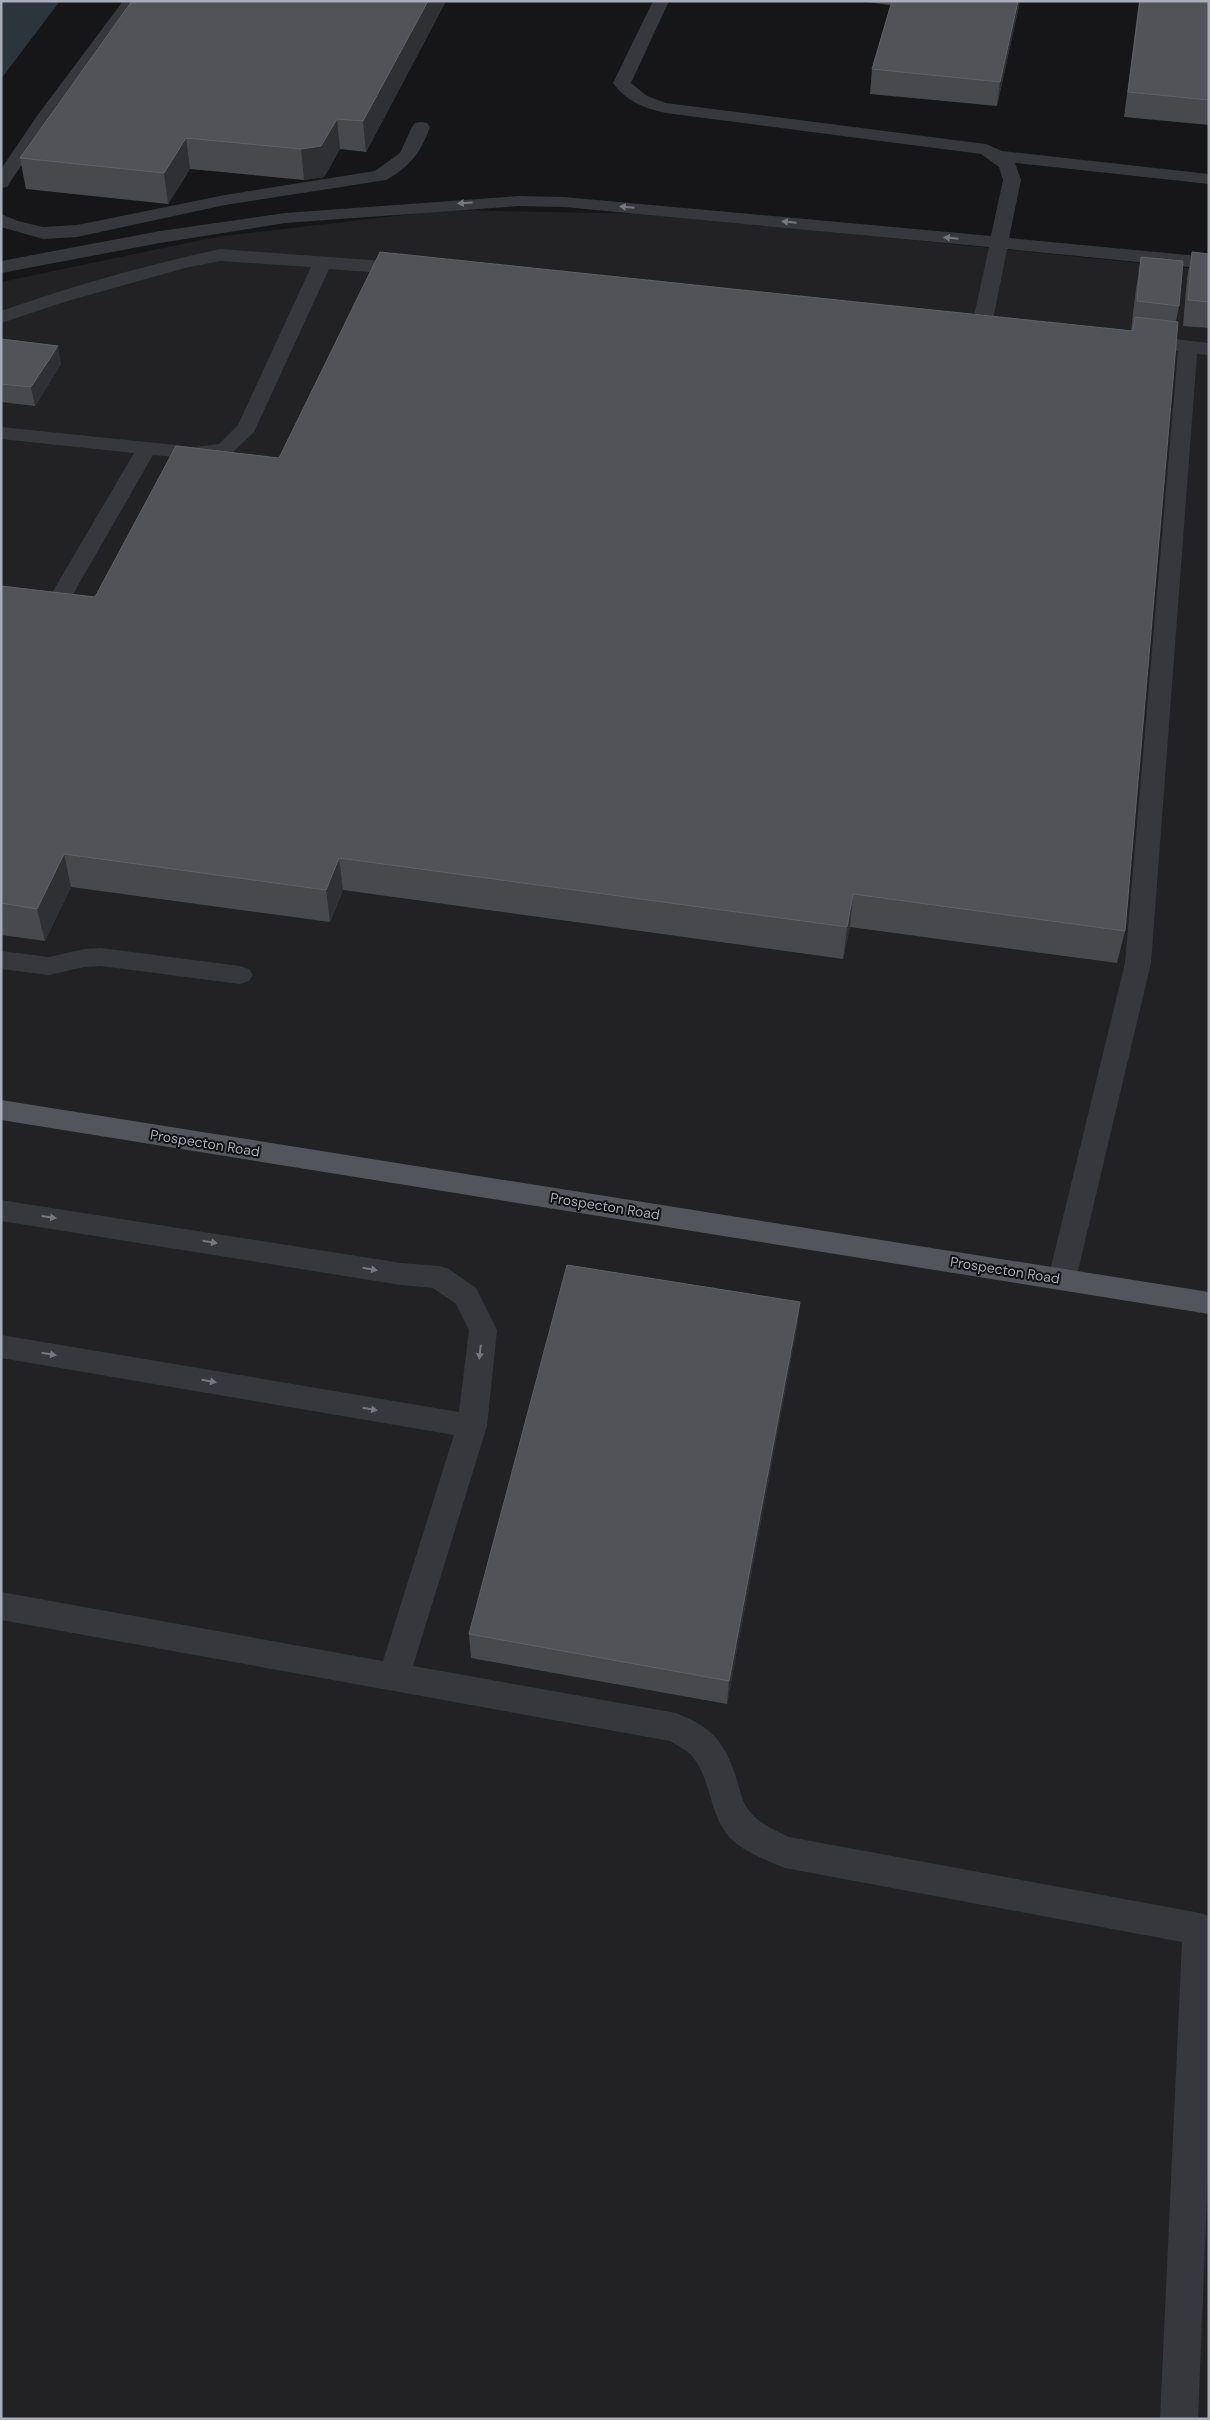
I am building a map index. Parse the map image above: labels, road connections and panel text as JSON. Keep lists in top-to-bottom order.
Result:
{
  "streets": {
    "main road": ["Prospecton Road"]
  }
}
